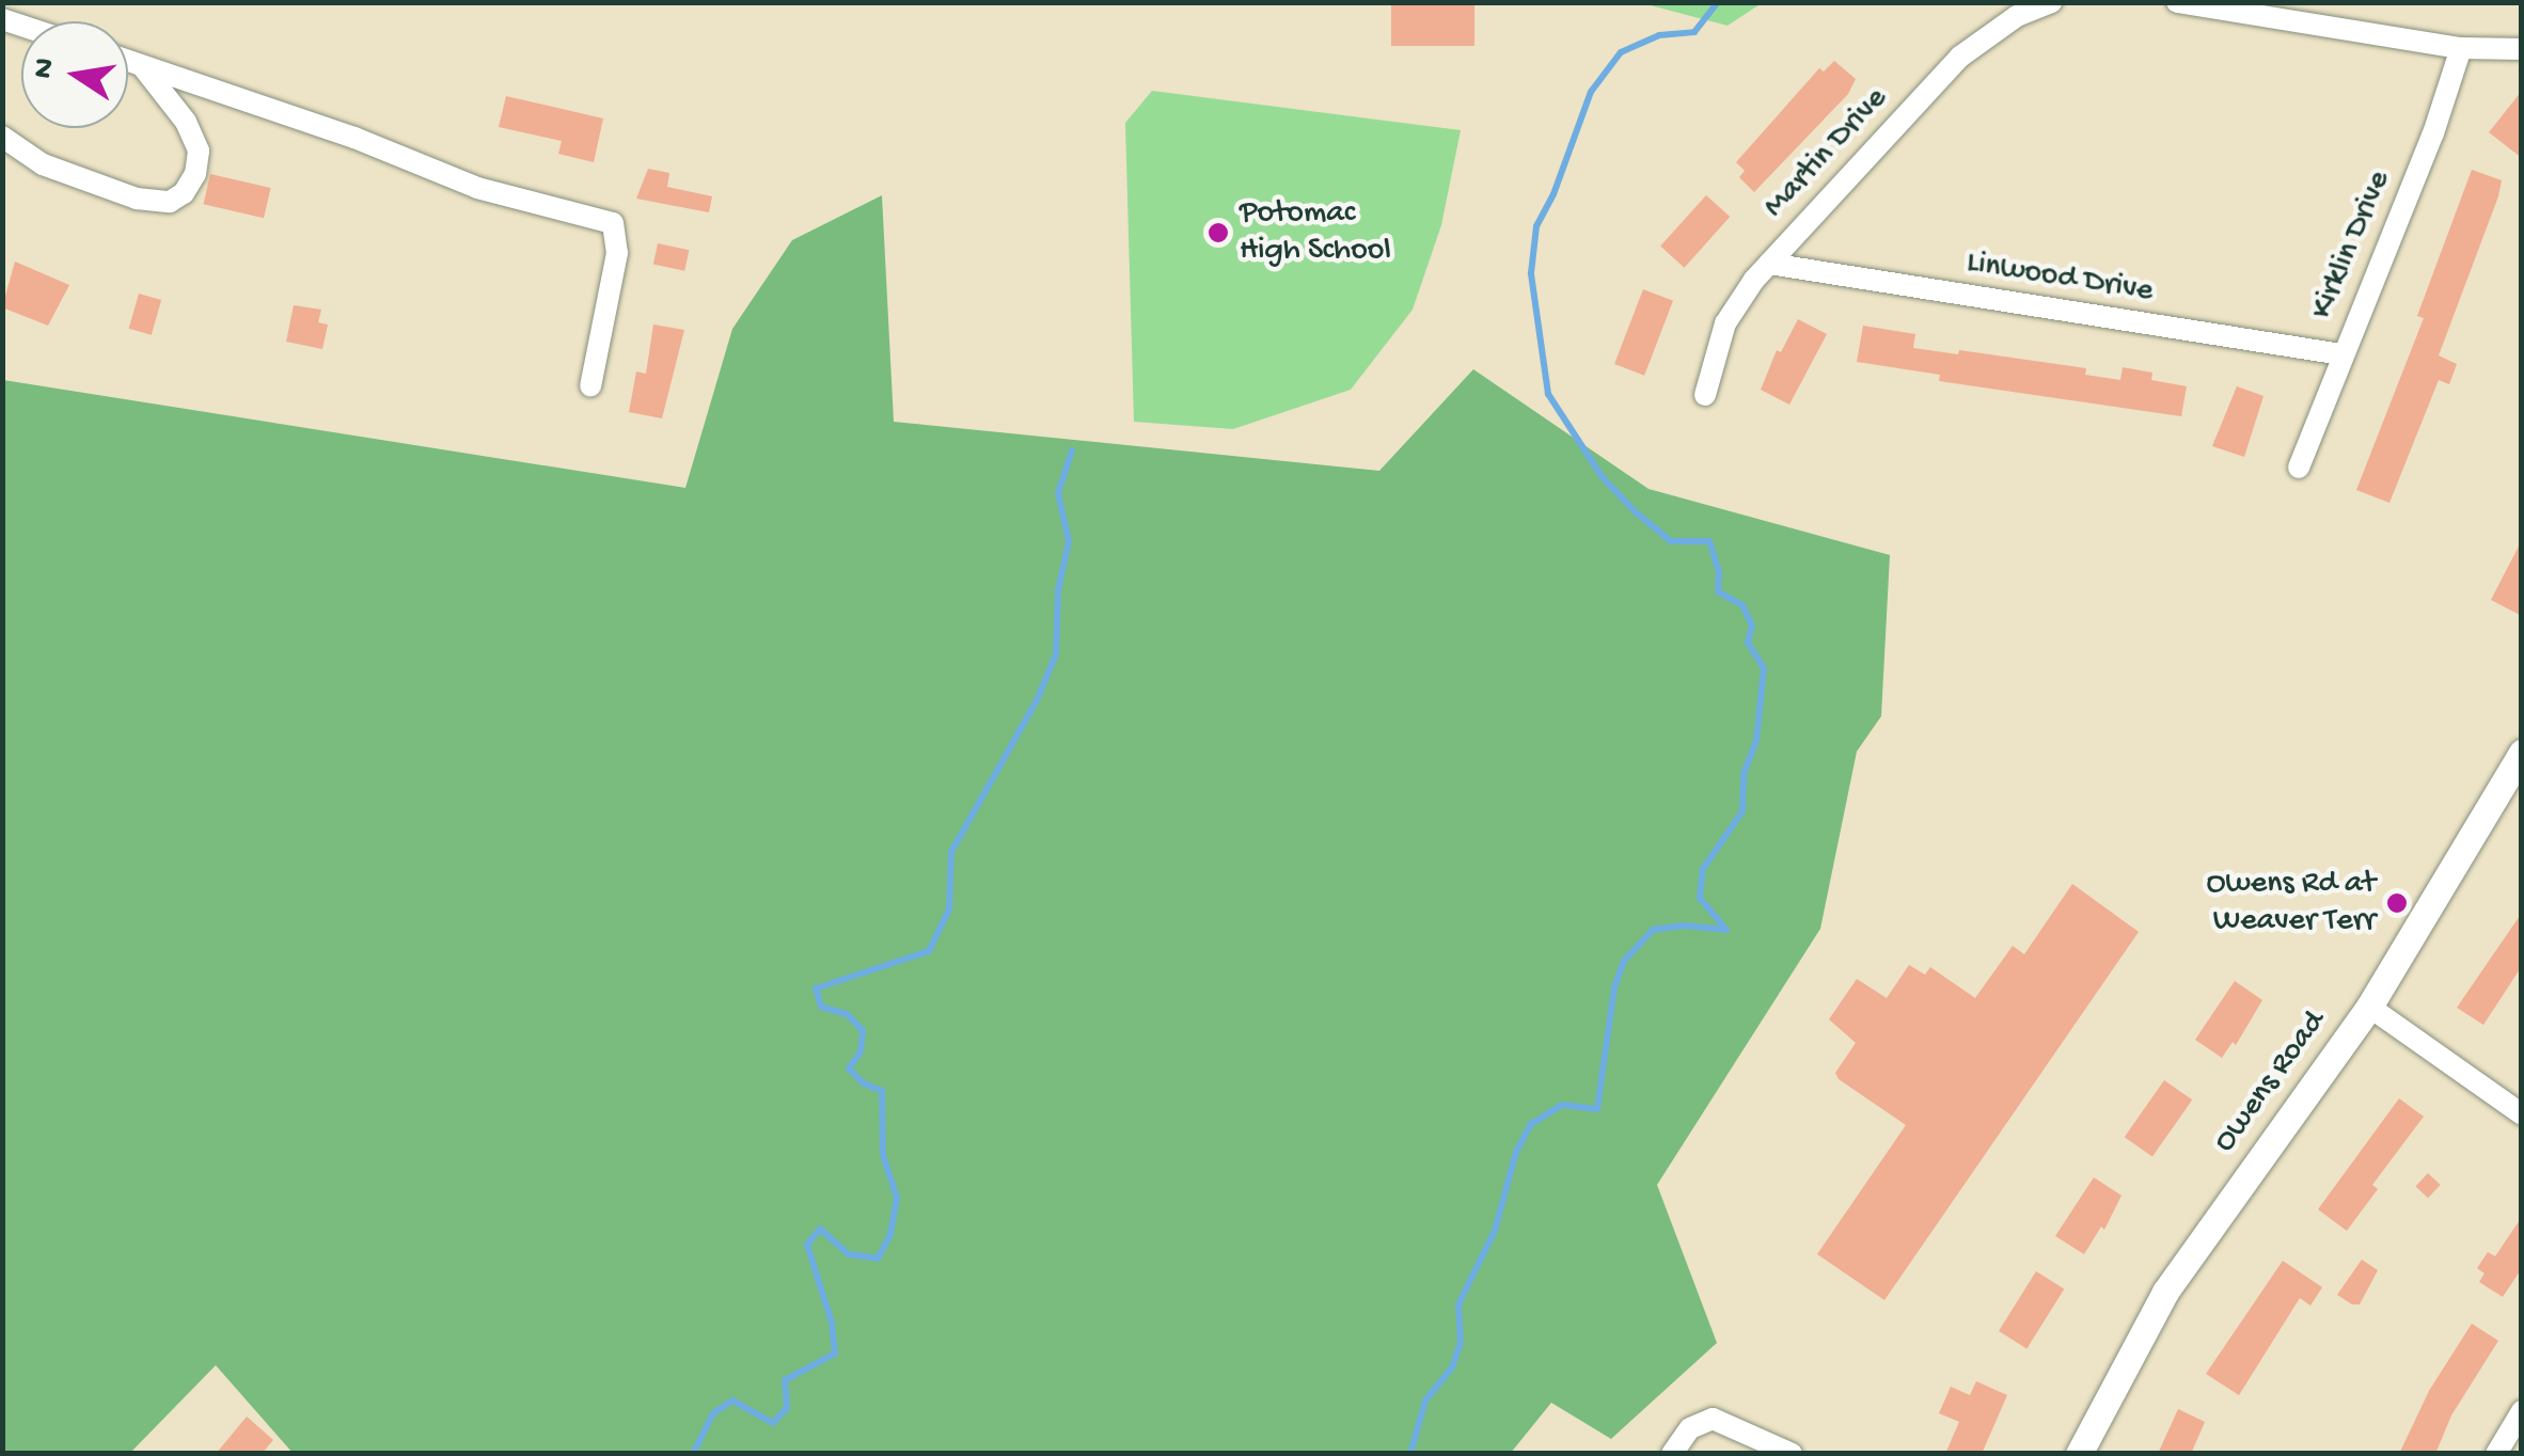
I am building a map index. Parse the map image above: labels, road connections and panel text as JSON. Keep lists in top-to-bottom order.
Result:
{
  "streets": {
    "street": [
      "Martin Drive",
      "Kirklin Drive",
      "Linwood Drive",
      "Owens Road"
    ]
  },
  "crossings": [
    ["Martin Drive", "Linwood Drive"],
    ["Kirklin Drive", "Linwood Drive"]
  ],
  "places": ["Potomac High School", "Owens Rd at Weaver Terr"],
  "north": "left"
}
